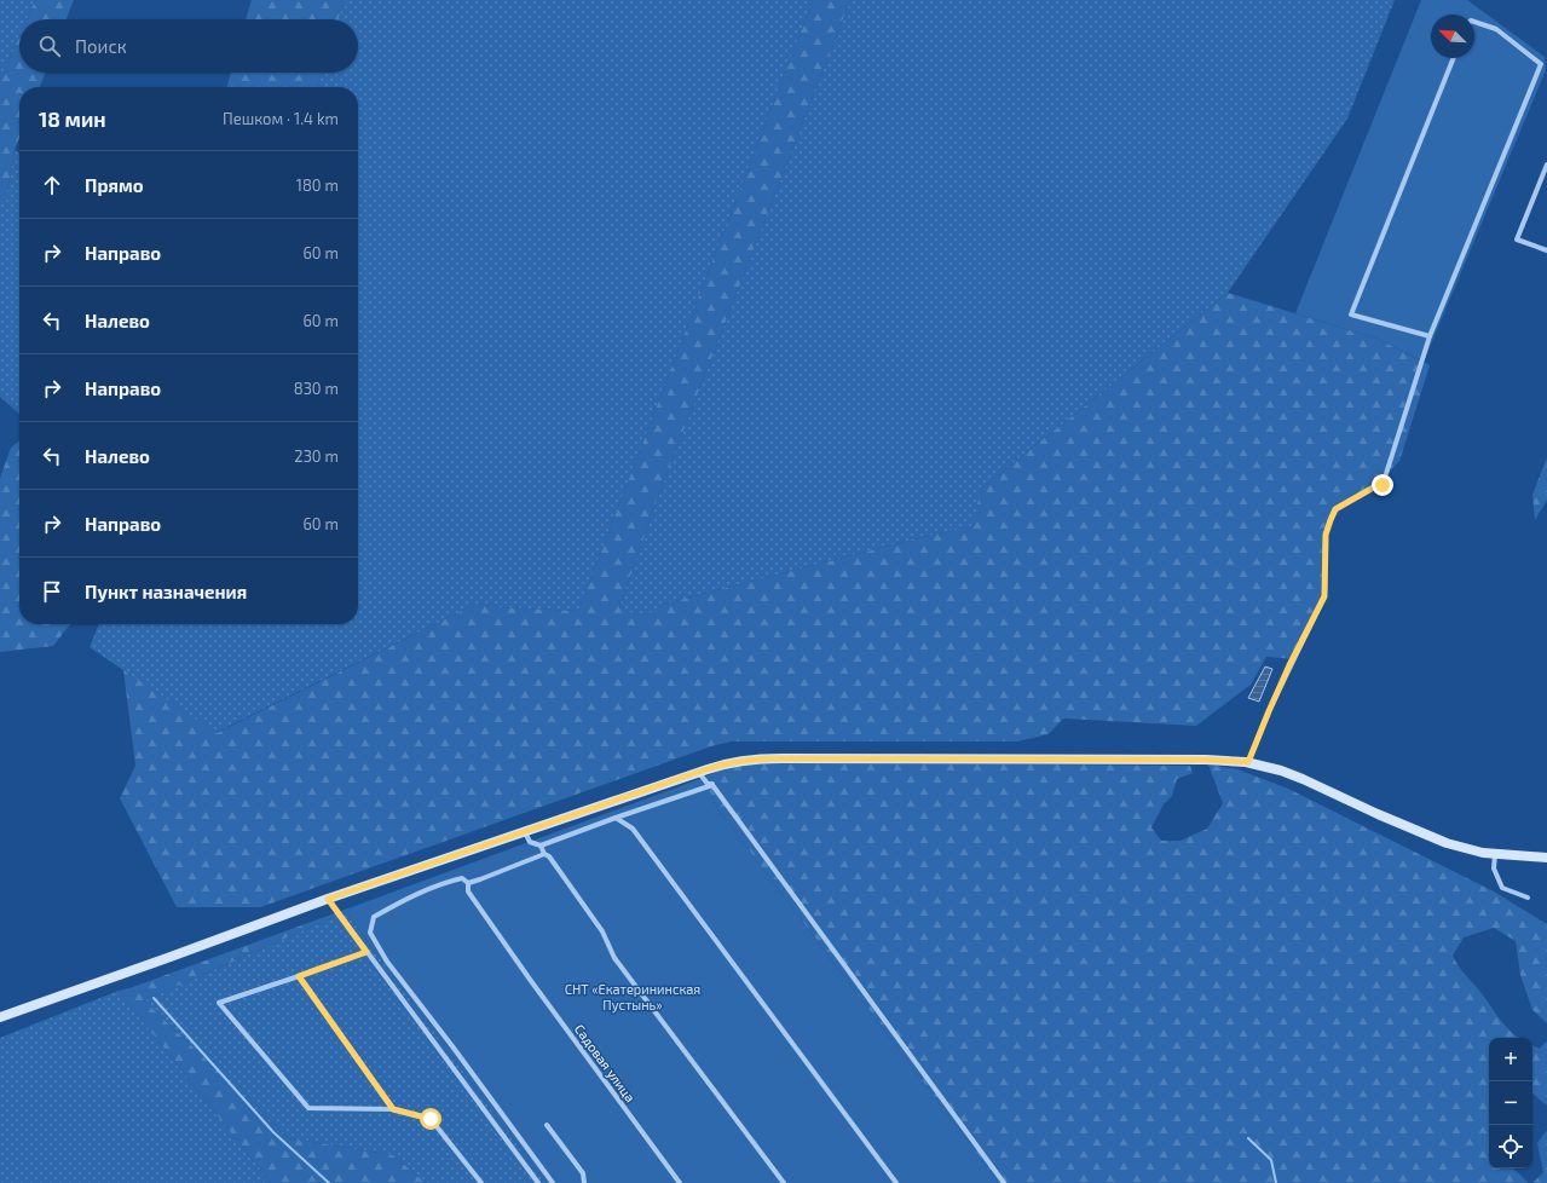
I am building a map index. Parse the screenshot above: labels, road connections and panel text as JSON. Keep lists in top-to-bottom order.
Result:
{
  "streets": {
    "street": ["Садовая улица"]
  },
  "parks": ["СНТ «Екатерининская Пустынь»"],
  "north": "top left",
  "page": {
    "search": "Поиск",
    "heading": ["18 мин", "Пешком · 1.4 km"],
    "list": [
      ["Прямо", "180 m"],
      ["Направо", "60 m"],
      ["Налево", "60 m"],
      ["Направо", "830 m"],
      ["Налево", "230 m"],
      ["Направо", "60 m"],
      "Пункт назначения"
    ],
    "map_buttons": ["+", "−"]
  }
}
